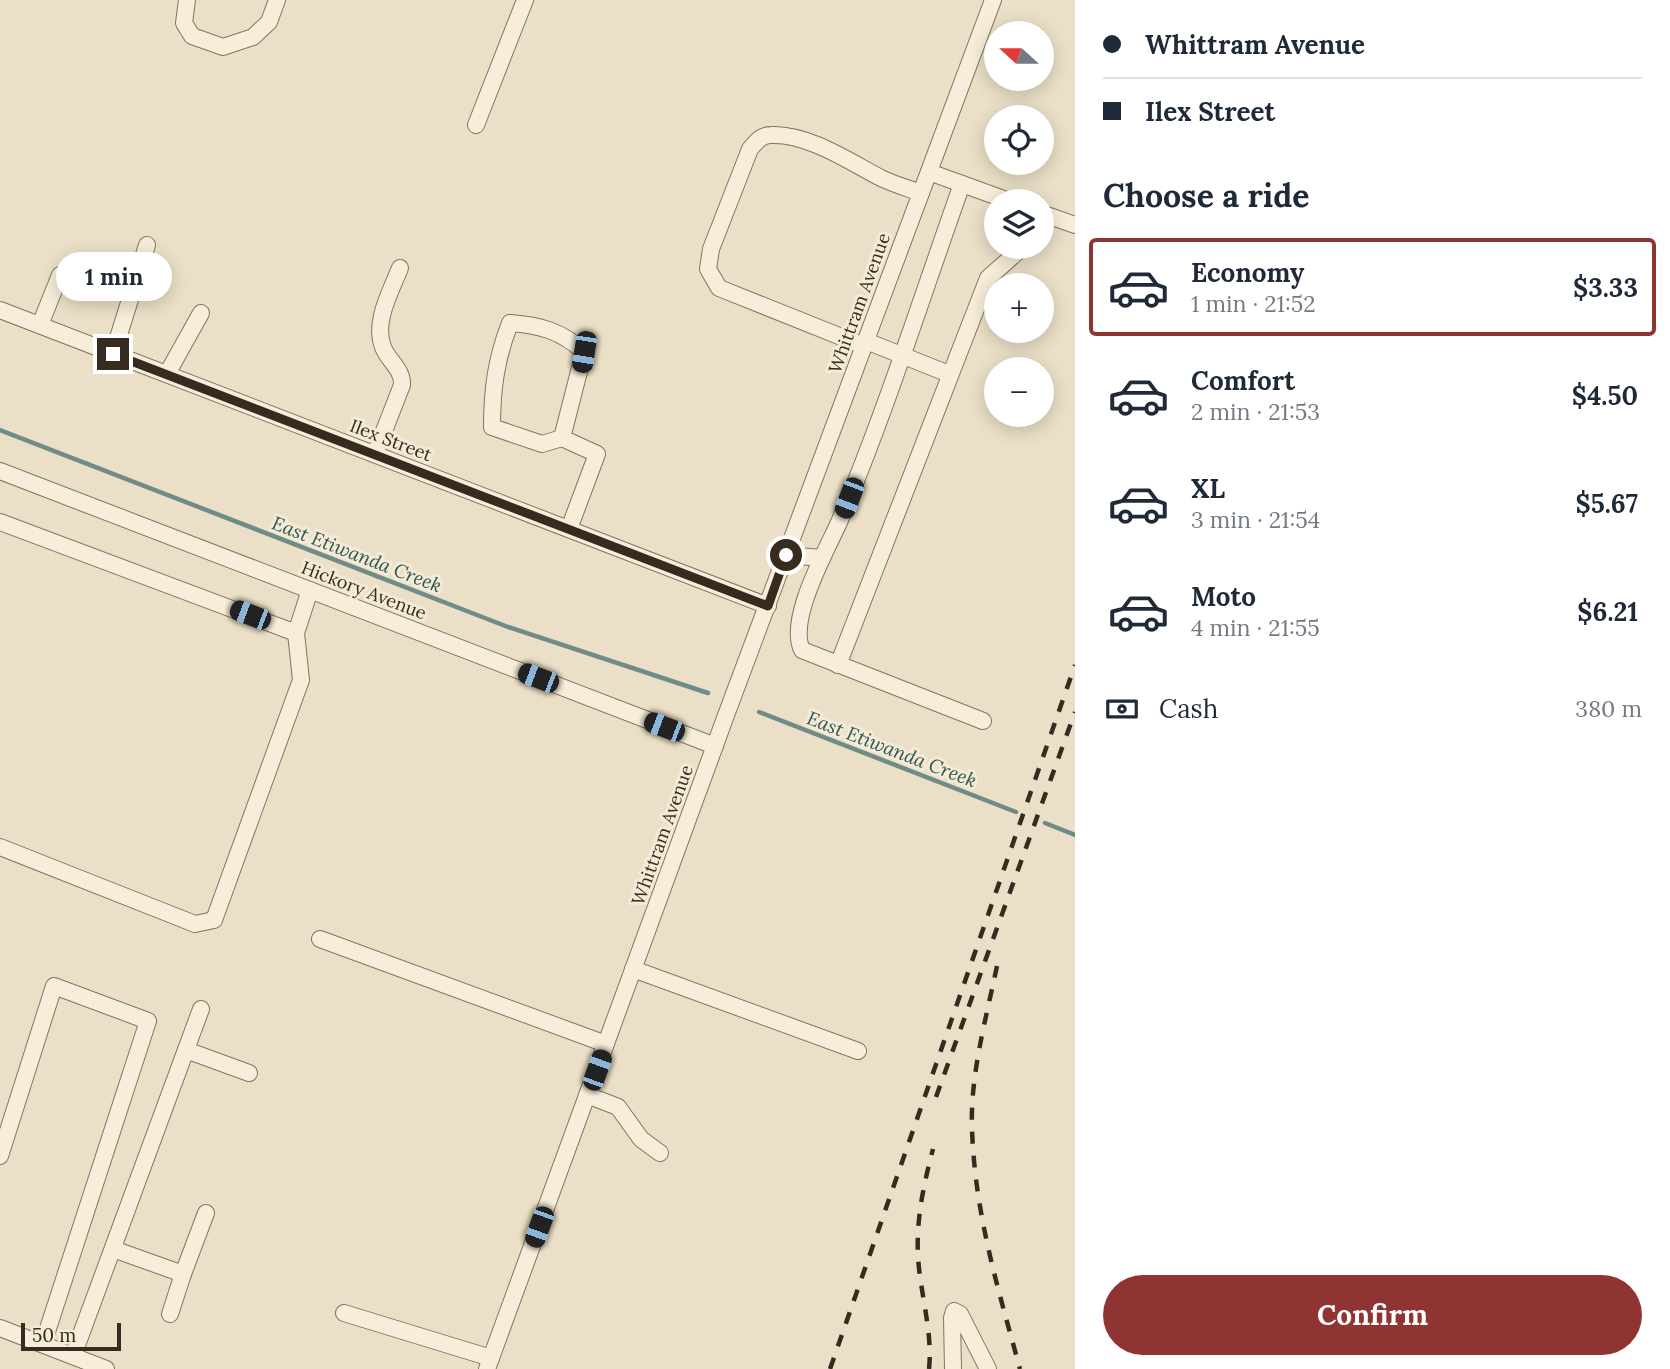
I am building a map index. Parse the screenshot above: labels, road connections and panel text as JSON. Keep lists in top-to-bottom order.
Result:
{
  "streets": {
    "street": ["Whittram Avenue", "Ilex Street", "Hickory Avenue"]
  },
  "crossings": [
    ["Whittram Avenue", "Ilex Street"],
    ["Whittram Avenue", "Hickory Avenue"]
  ],
  "water": ["East Etiwanda Creek"],
  "scale_bar": "50 m",
  "north": "left",
  "page": {
    "banner": ["Whittram Avenue", "Ilex Street"],
    "map_buttons": ["+", "−"],
    "heading": "Choose a ride",
    "list": [
      {
        "name": "Economy",
        "note": "1 min · 21:52",
        "value": "$3.33"
      },
      {
        "name": "Comfort",
        "note": "2 min · 21:53",
        "value": "$4.50"
      },
      {
        "name": "XL",
        "note": "3 min · 21:54",
        "value": "$5.67"
      },
      {
        "name": "Moto",
        "note": "4 min · 21:55",
        "value": "$6.21"
      }
    ],
    "bubble": "1 min",
    "pay": ["Cash", "380 m"],
    "buttons": "Confirm",
    "scale": "50 m"
  }
}
